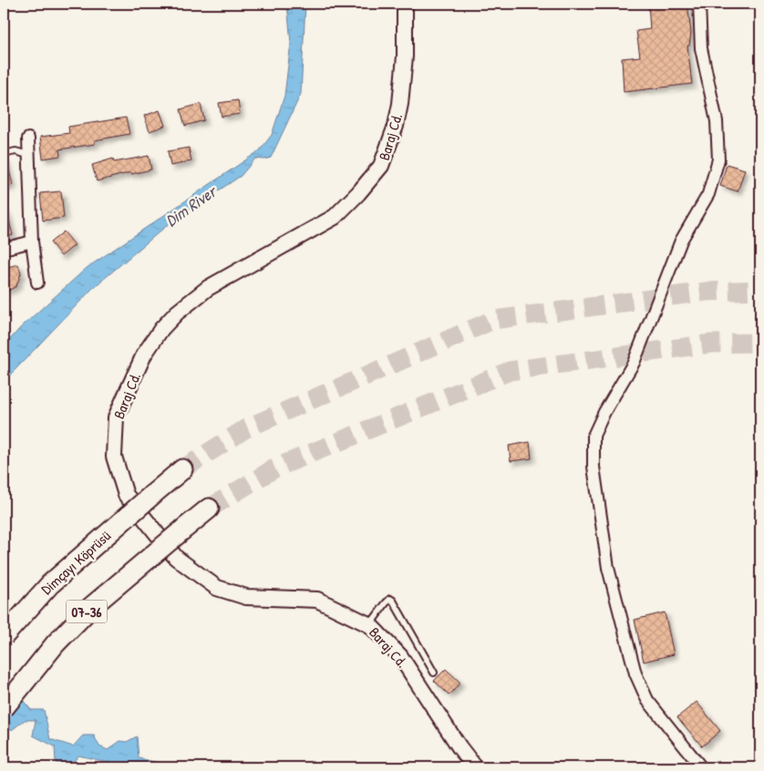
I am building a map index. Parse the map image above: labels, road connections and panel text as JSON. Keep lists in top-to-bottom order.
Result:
{
  "streets": {
    "highway": ["Dimçayı Köprüsü", "07-36"],
    "street": ["Baraj Cd."]
  },
  "water": ["Dim River"]
}
